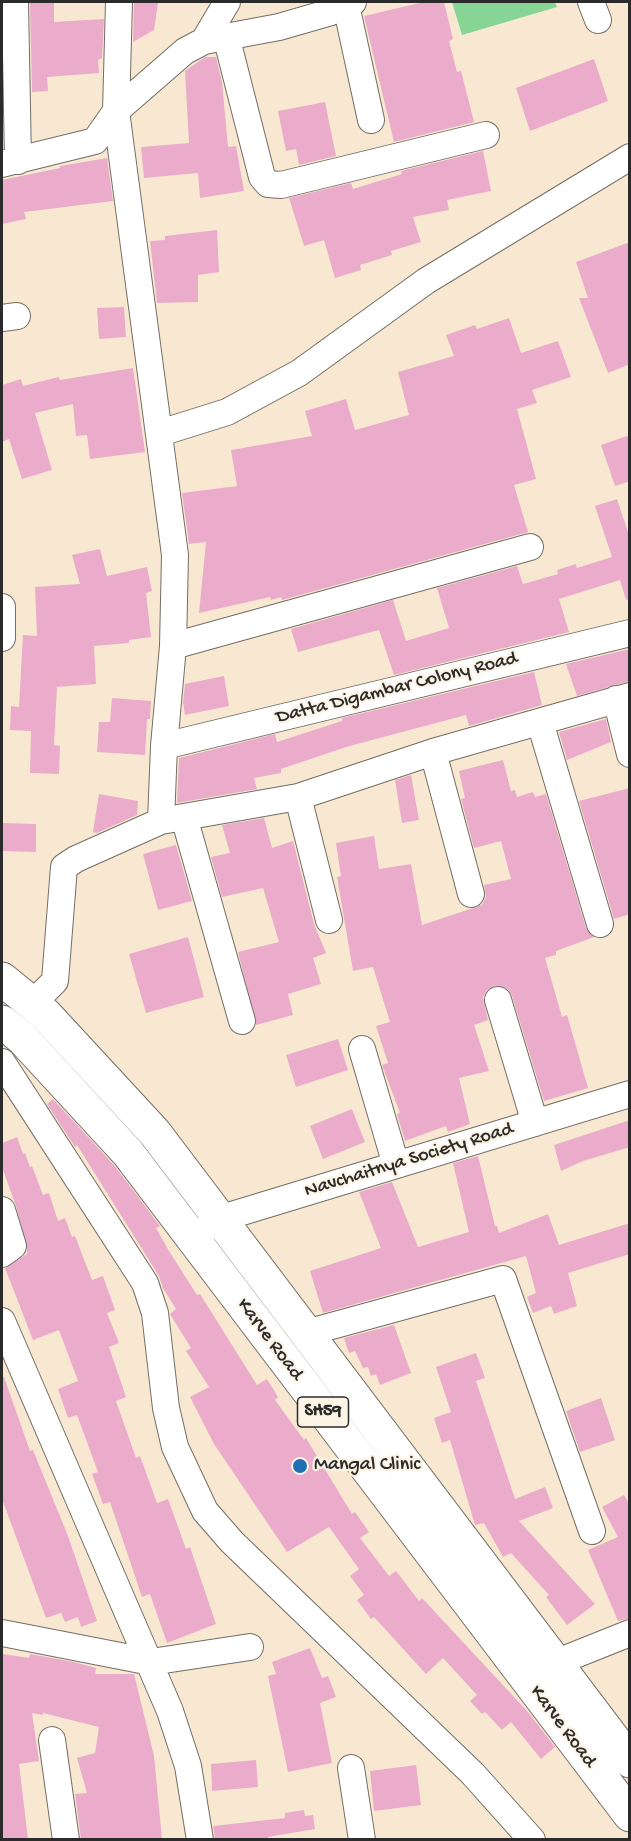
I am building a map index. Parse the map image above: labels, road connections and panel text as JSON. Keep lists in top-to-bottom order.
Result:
{
  "streets": {
    "main road": ["Karve Road", "SH59"],
    "street": ["Datta Digambar Colony Road", "Navchaitnya Society Road"]
  },
  "crossings": [
    ["Navchaitnya Society Road", "Karve Road"]
  ],
  "places": ["Mangal Clinic"]
}
